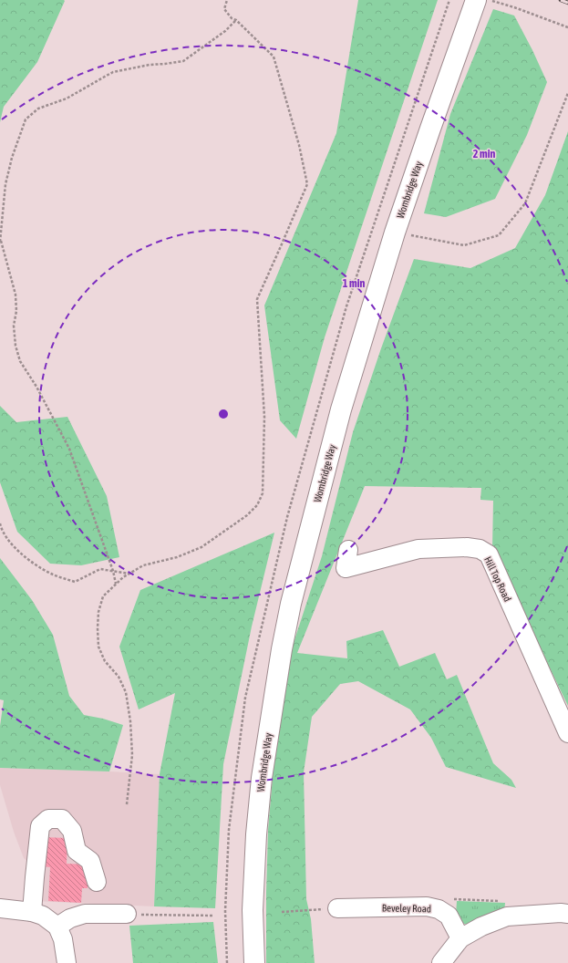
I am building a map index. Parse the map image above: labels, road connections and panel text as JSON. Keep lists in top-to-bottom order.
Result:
{
  "streets": {
    "main road": ["Wombridge Way"],
    "street": ["Hill Top Road", "Beveley Road"]
  },
  "rings": ["2 min", "1 min"]
}
